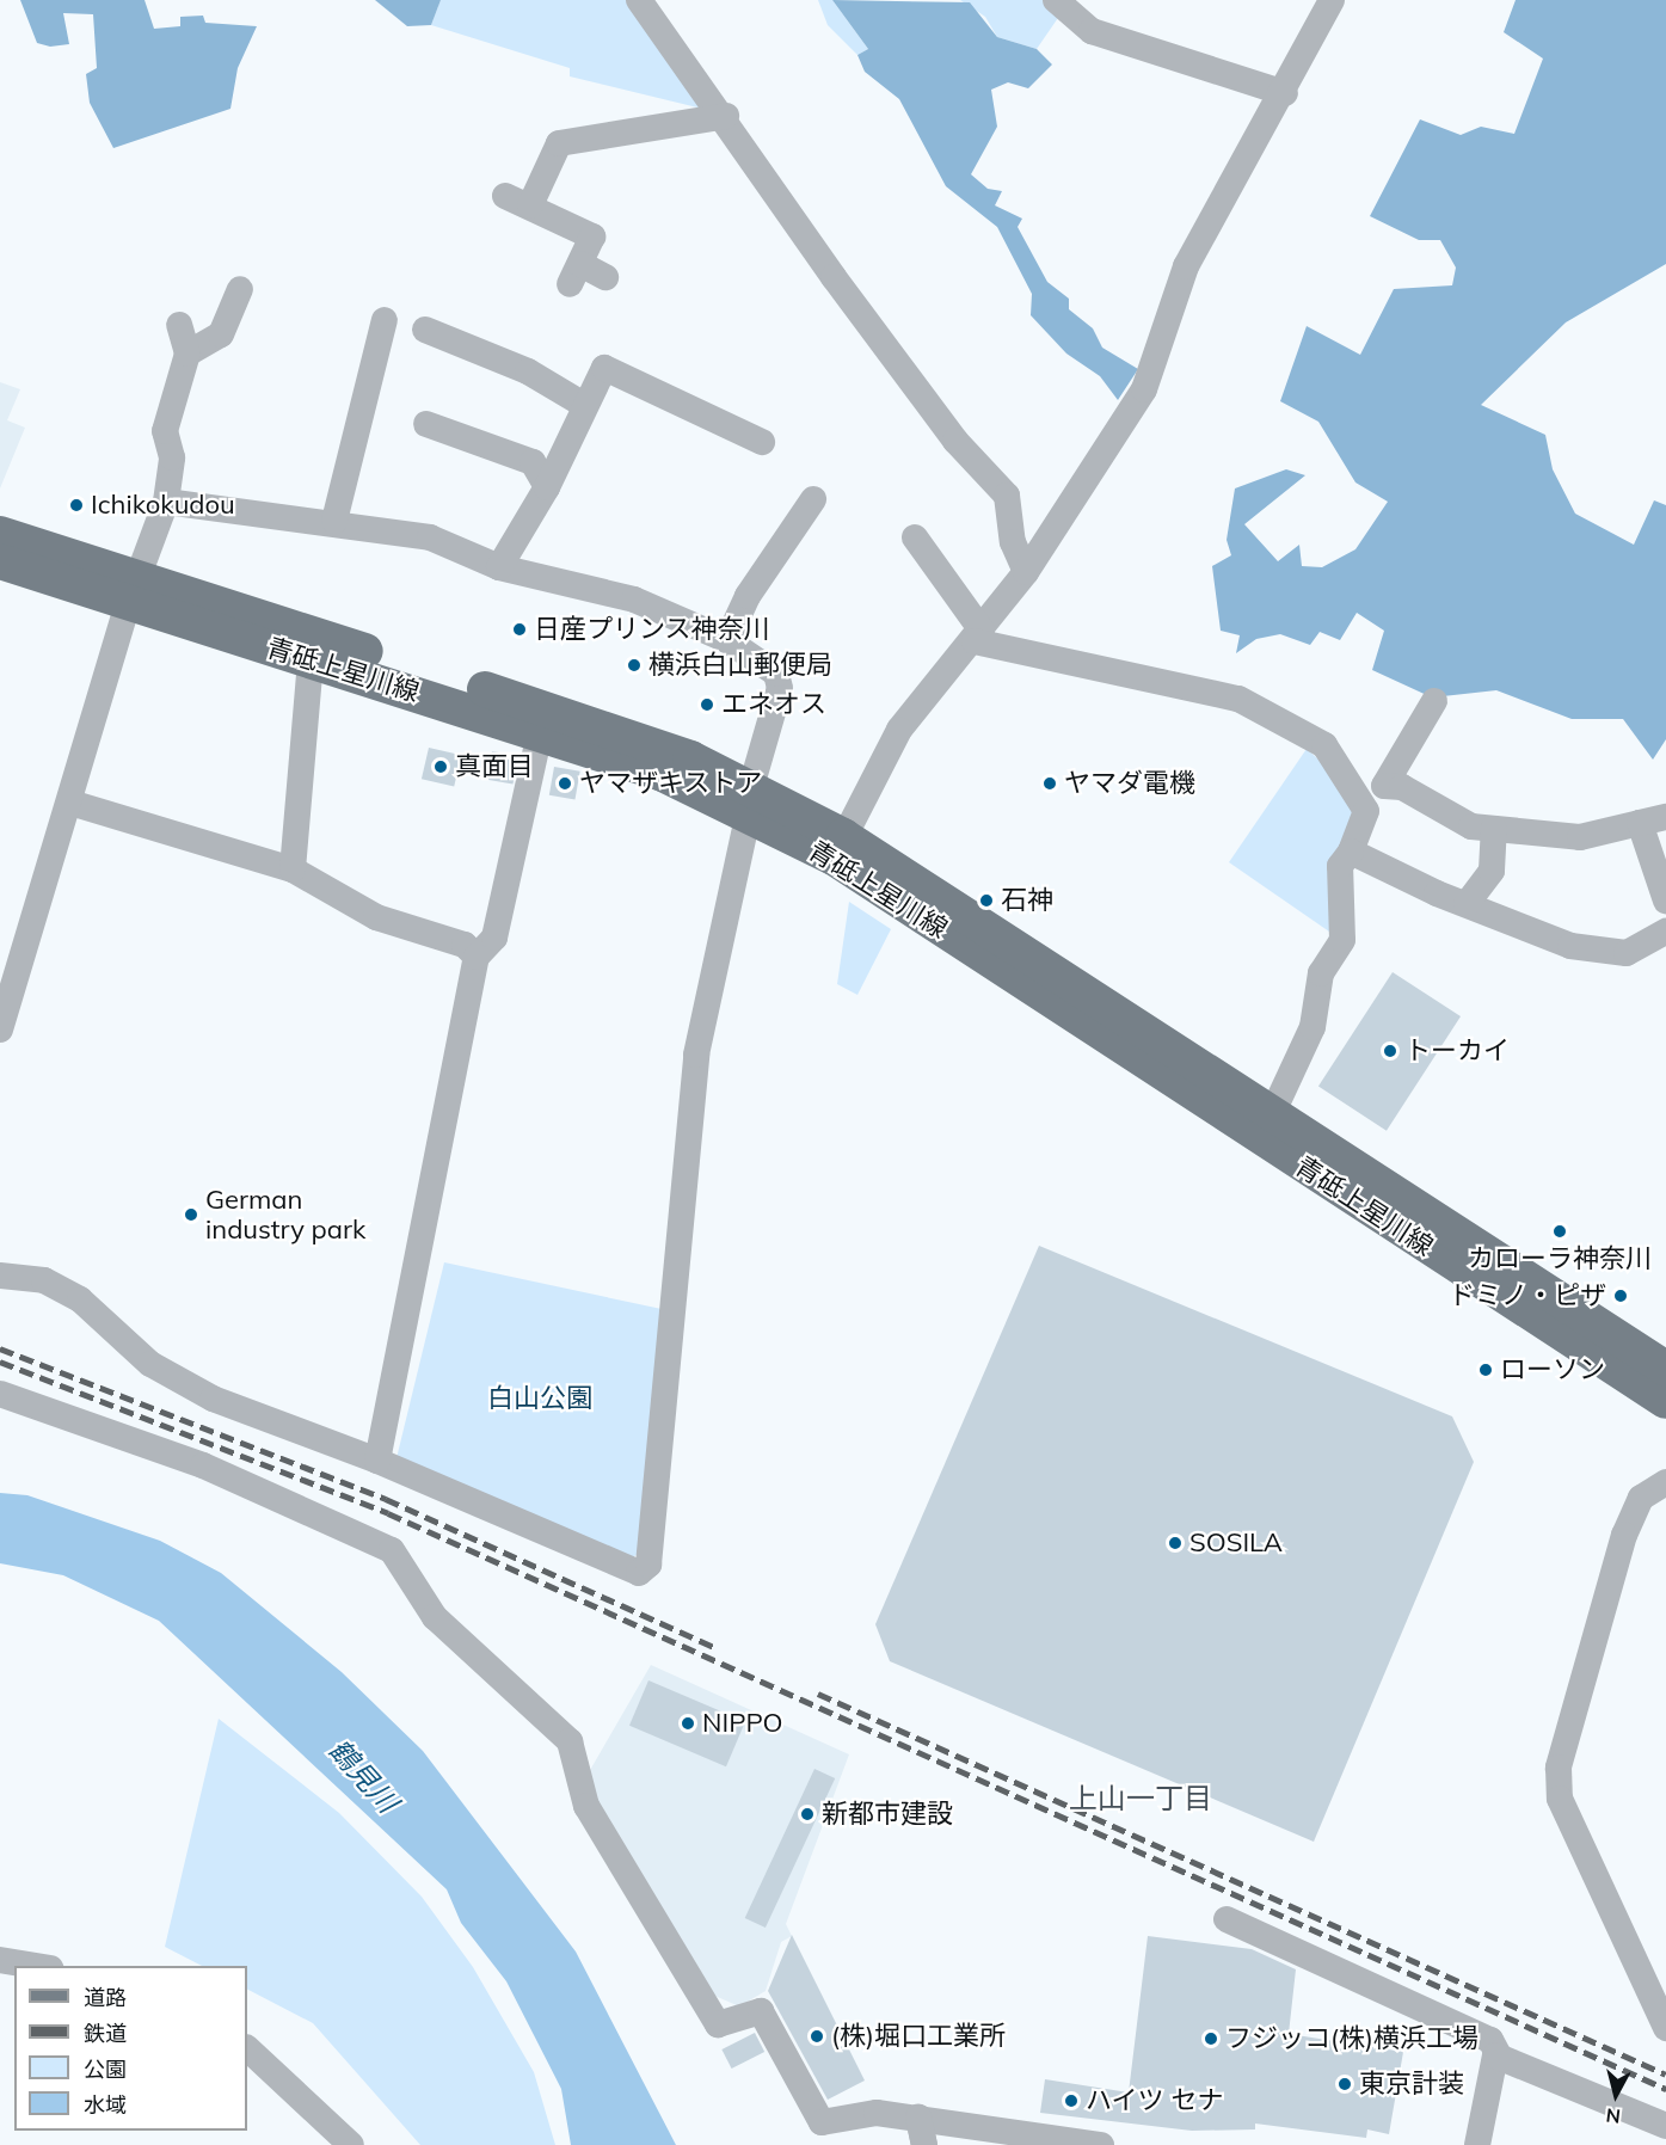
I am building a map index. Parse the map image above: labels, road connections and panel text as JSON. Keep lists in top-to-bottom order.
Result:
{
  "streets": {
    "main road": ["青砥上星川線"]
  },
  "districts": ["上山一丁目"],
  "water": ["鶴見川"],
  "parks": ["白山公園"],
  "places": [
    "Ichikokudou",
    "日産プリンス神奈川",
    "横浜白山郵便局",
    "エネオス",
    "真面目",
    "ヤマザキストア",
    "ヤマダ電機",
    "石神",
    "トーカイ",
    "German industry park",
    "カローラ神奈川",
    "ドミノ・ピザ",
    "ローソン",
    "SOSILA",
    "NIPPO",
    "新都市建設",
    "(株)堀口工業所",
    "フジッコ(株)横浜工場",
    "東京計装",
    "ハイツ セナ"
  ],
  "legend": [
    "道路",
    "鉄道",
    "公園",
    "水域"
  ],
  "north": "bottom"
}
